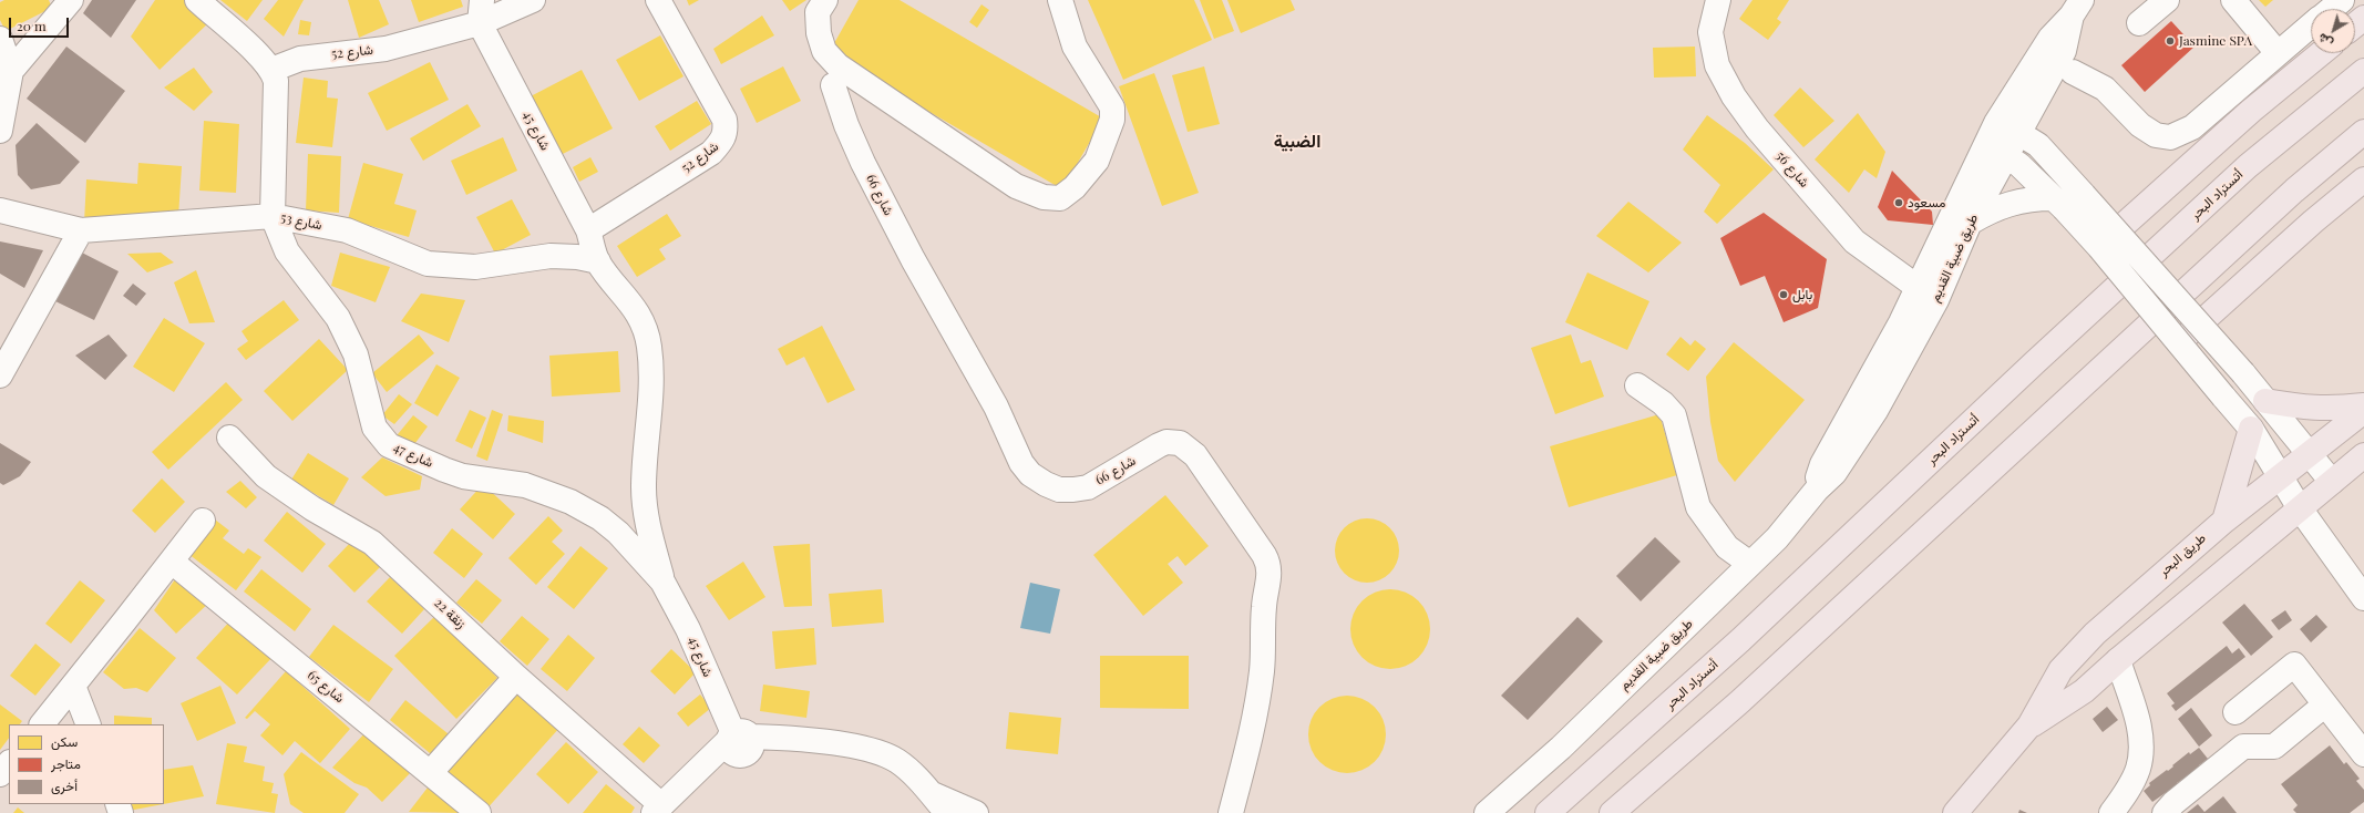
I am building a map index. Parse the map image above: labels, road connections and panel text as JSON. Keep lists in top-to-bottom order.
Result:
{
  "streets": {
    "highway": ["أتستراد البحر", "طريق البحر"],
    "street": [
      "شارع 52",
      "شارع 45",
      "شارع 56",
      "شارع 66",
      "شارع 53",
      "طريق ضبية القديم",
      "شارع 47",
      "زنقة 22",
      "شارع 65"
    ]
  },
  "crossings": [
    ["شارع 52", "شارع 45"],
    ["شارع 45", "شارع 53"],
    ["شارع 45", "شارع 47"],
    ["شارع 56", "طريق ضبية القديم"],
    ["شارع 53", "شارع 47"]
  ],
  "districts": ["الضبية"],
  "places": ["Jasmine SPA", "مسعود", "بابل"],
  "legend": ["سكن", "متاجر", "أخرى"],
  "scale_bar": "20 m",
  "north": "bottom left"
}
